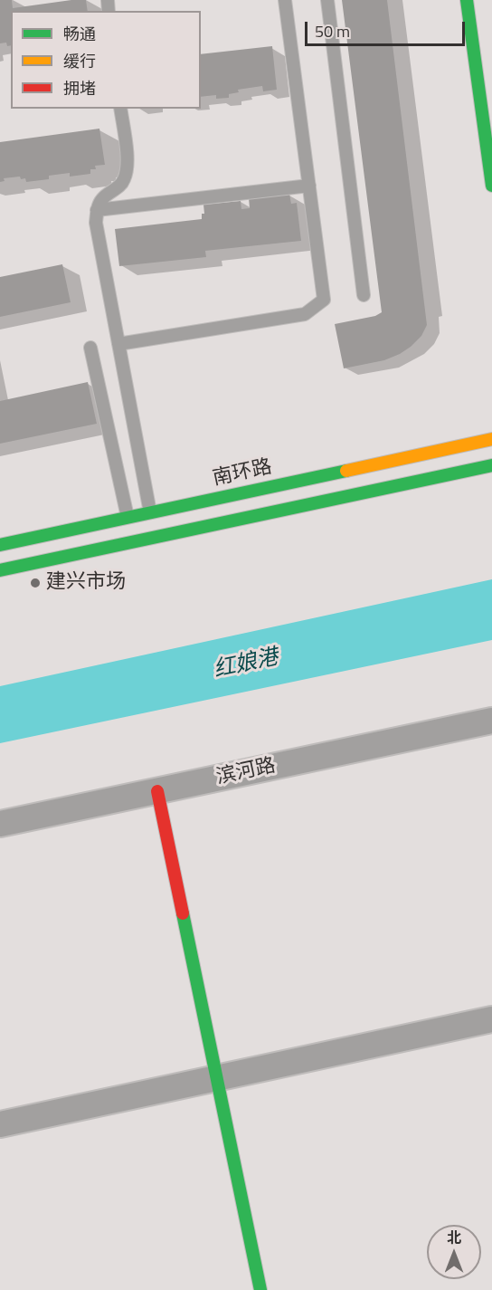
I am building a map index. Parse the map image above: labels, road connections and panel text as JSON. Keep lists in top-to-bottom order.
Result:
{
  "streets": {
    "main road": ["南环路"],
    "street": ["滨河路"]
  },
  "water": ["红娘港"],
  "places": ["建兴市场"],
  "legend": ["畅通", "缓行", "拥堵"],
  "scale_bar": "50 m",
  "north": "top"
}
